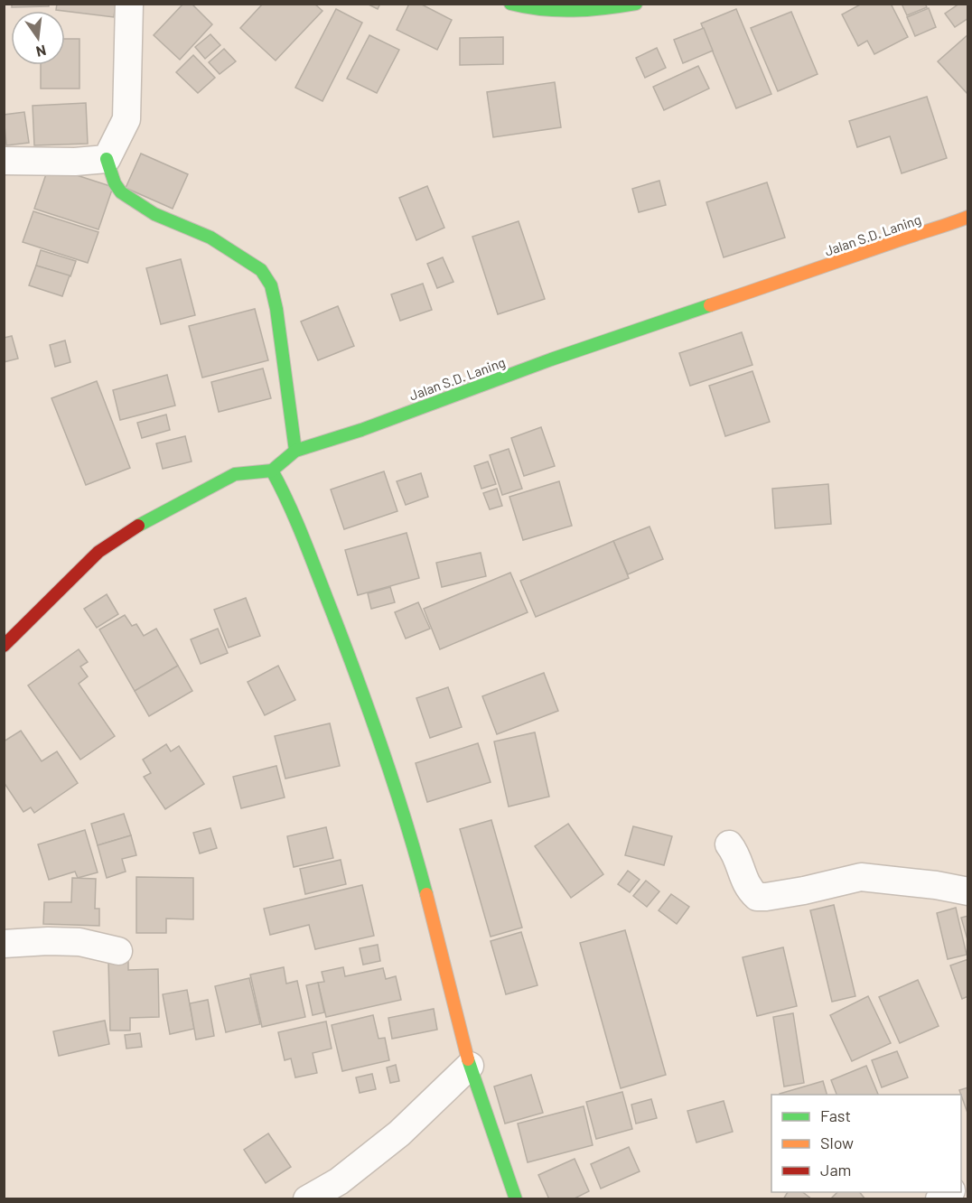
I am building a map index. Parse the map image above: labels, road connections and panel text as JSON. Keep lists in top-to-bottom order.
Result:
{
  "streets": {
    "street": ["Jalan S.D. Laning"]
  },
  "legend": ["Fast", "Slow", "Jam"],
  "north": "bottom"
}
